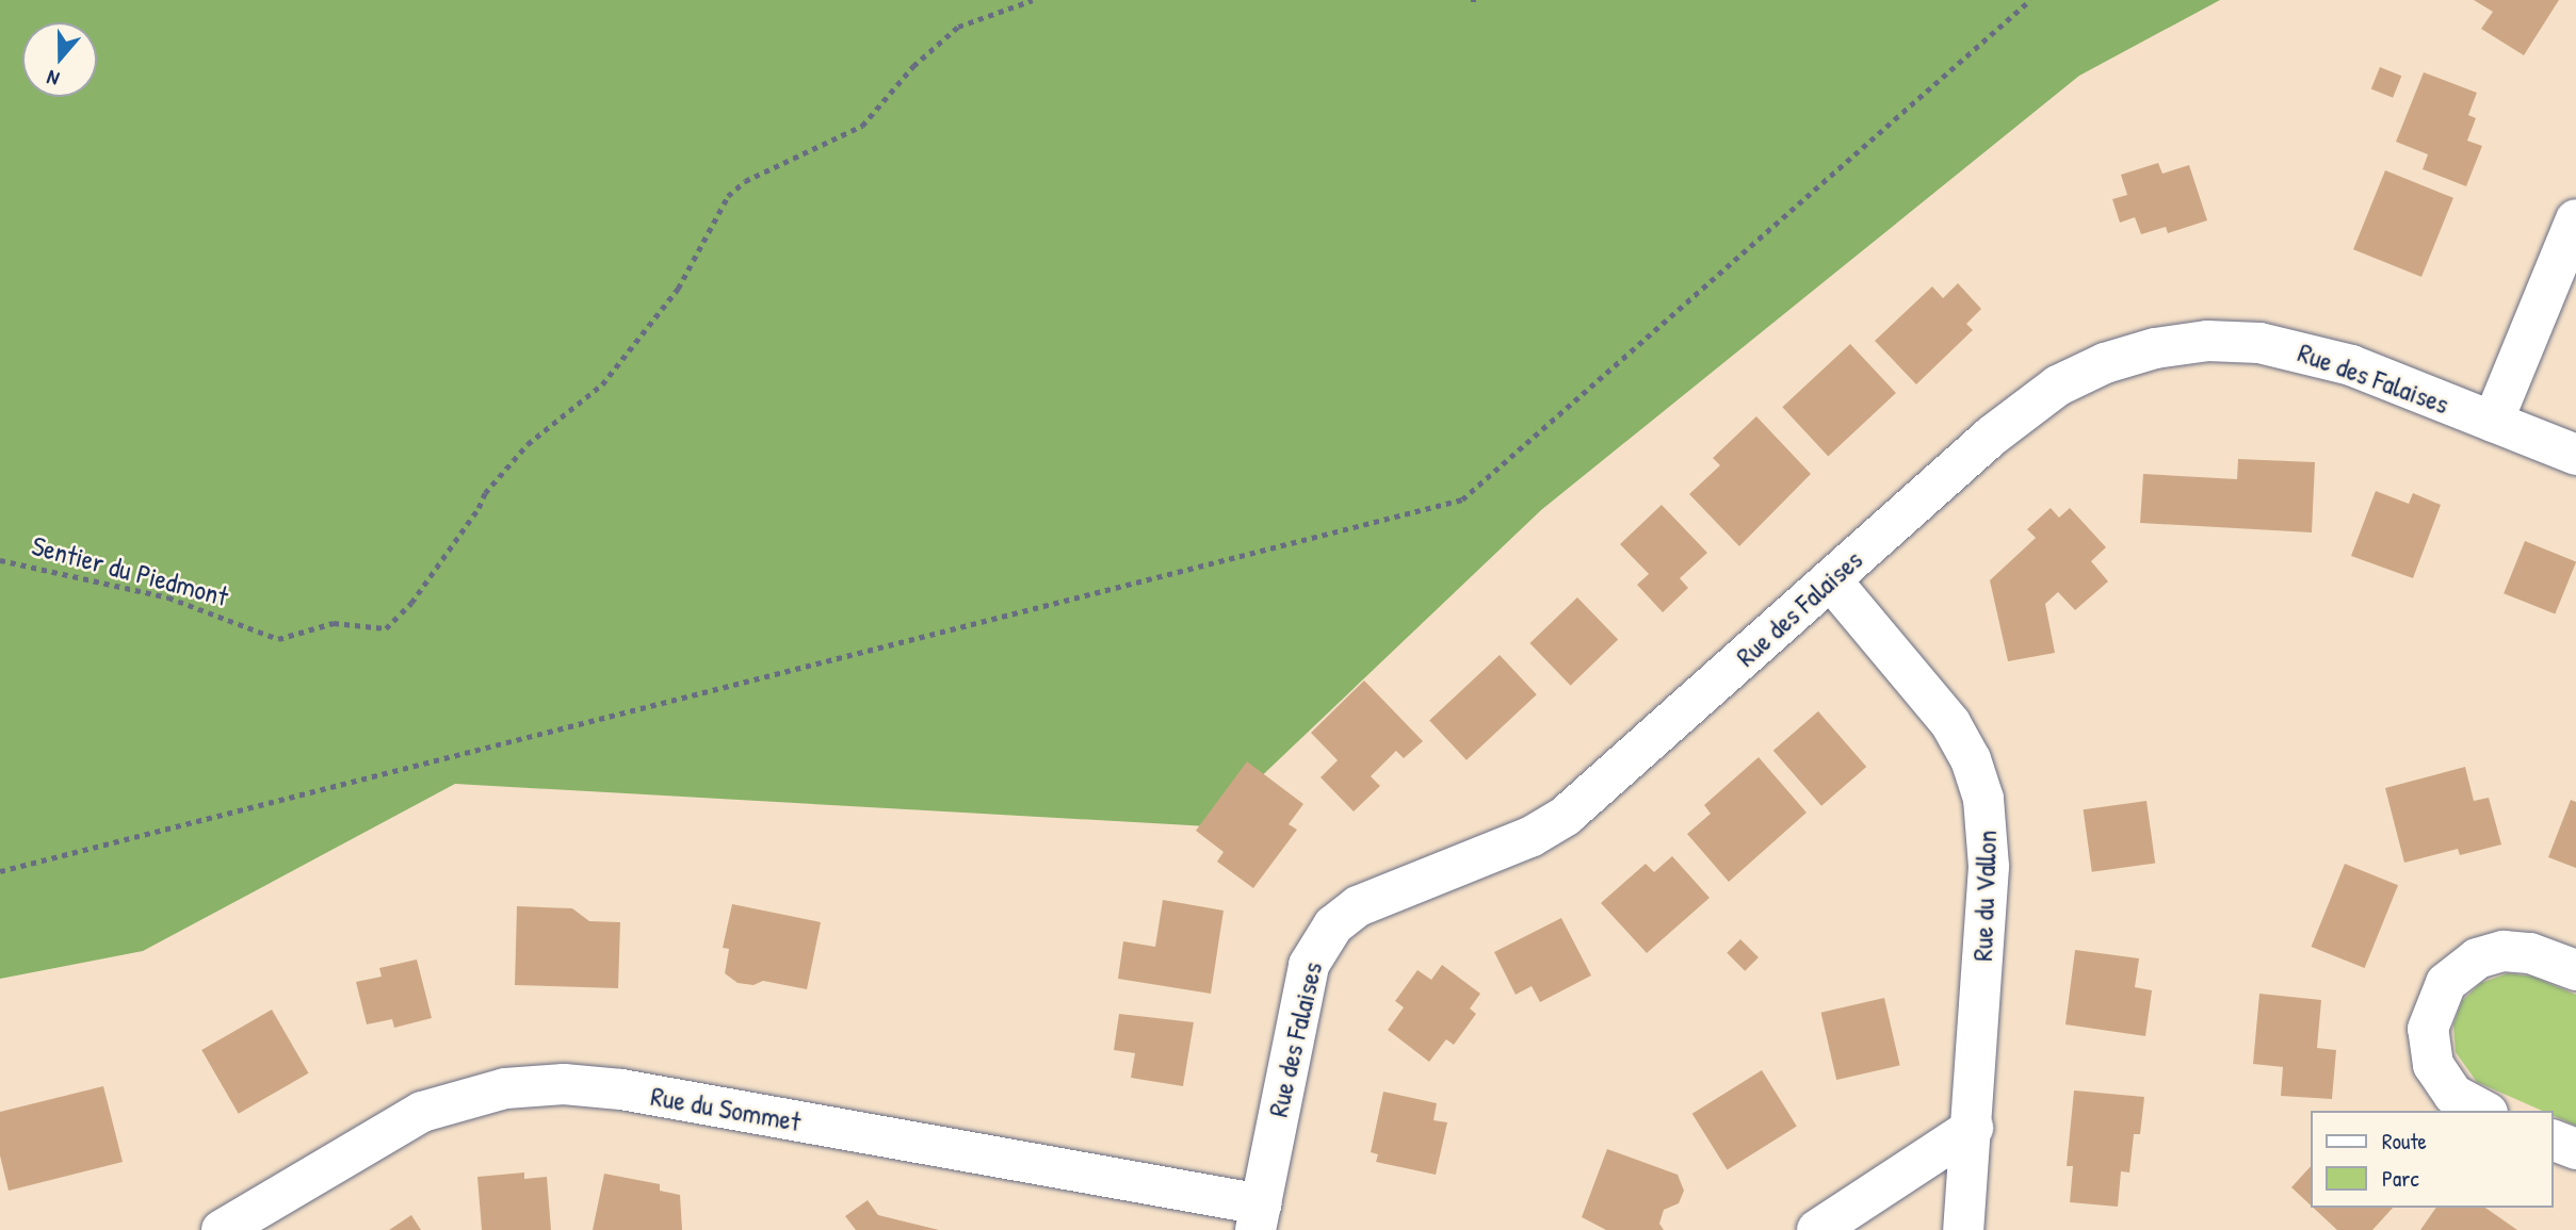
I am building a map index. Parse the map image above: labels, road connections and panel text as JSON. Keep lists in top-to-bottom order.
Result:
{
  "streets": {
    "street": ["Rue des Falaises", "Rue du Vallon", "Rue du Sommet"],
    "path": ["Sentier du Piedmont"]
  },
  "crossings": [
    ["Rue des Falaises", "Rue du Vallon"],
    ["Rue des Falaises", "Rue du Sommet"]
  ],
  "legend": ["Route", "Parc"],
  "north": "bottom"
}
